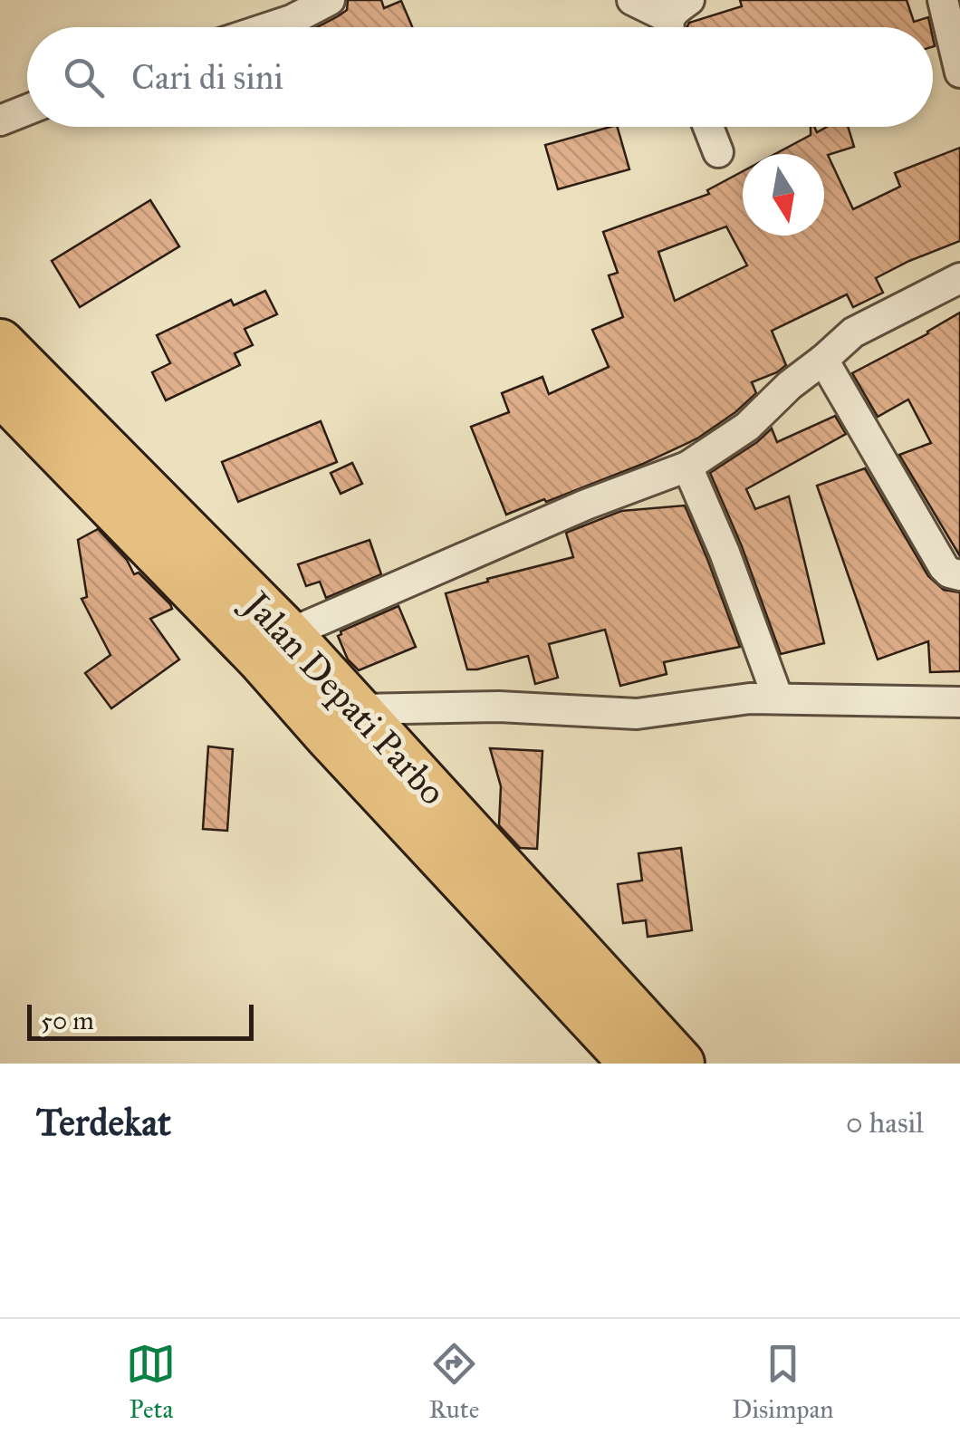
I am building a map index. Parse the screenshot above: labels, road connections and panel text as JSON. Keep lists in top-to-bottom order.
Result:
{
  "streets": {
    "main road": ["Jalan Depati Parbo"]
  },
  "scale_bar": "50 m",
  "north": "bottom",
  "page": {
    "search": "Cari di sini",
    "scale": "50 m",
    "heading": ["Terdekat", "0 hasil"],
    "nav": ["Peta", "Rute", "Disimpan"]
  }
}
